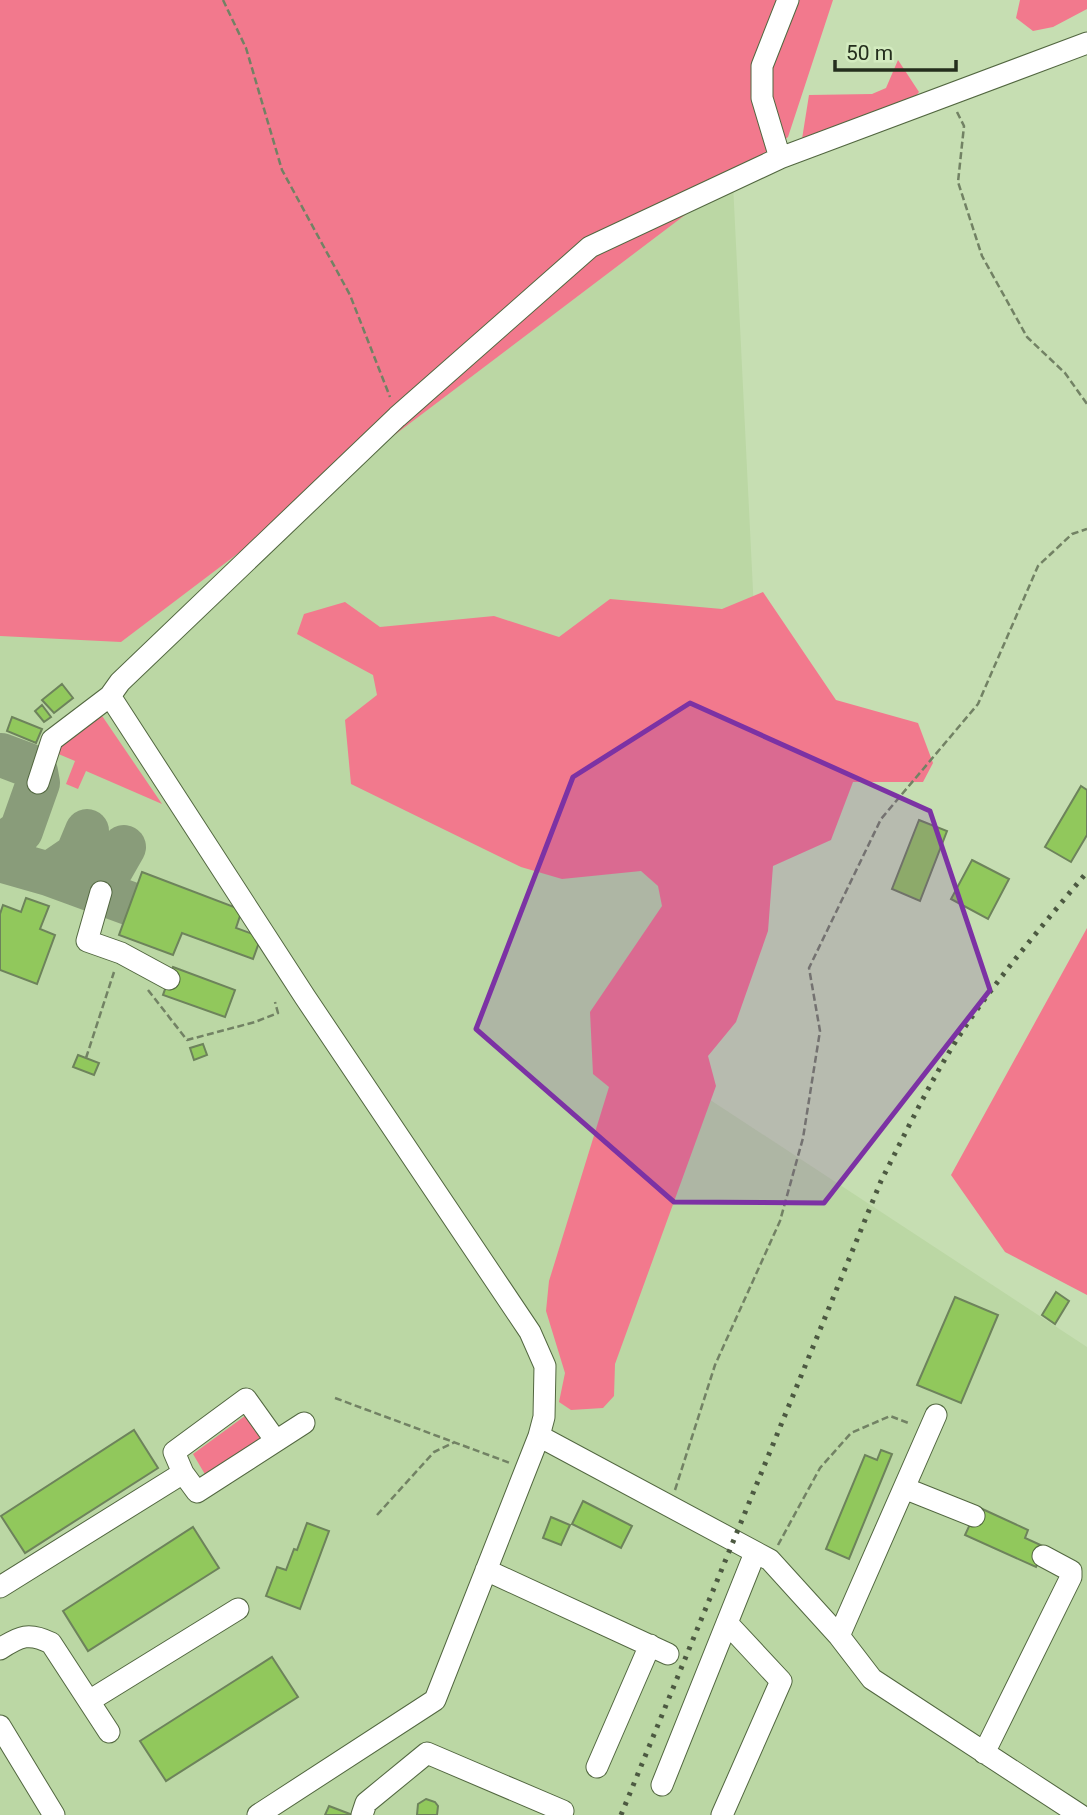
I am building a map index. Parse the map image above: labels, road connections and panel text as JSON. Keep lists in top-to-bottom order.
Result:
{
  "scale_bar": "50 m"
}
